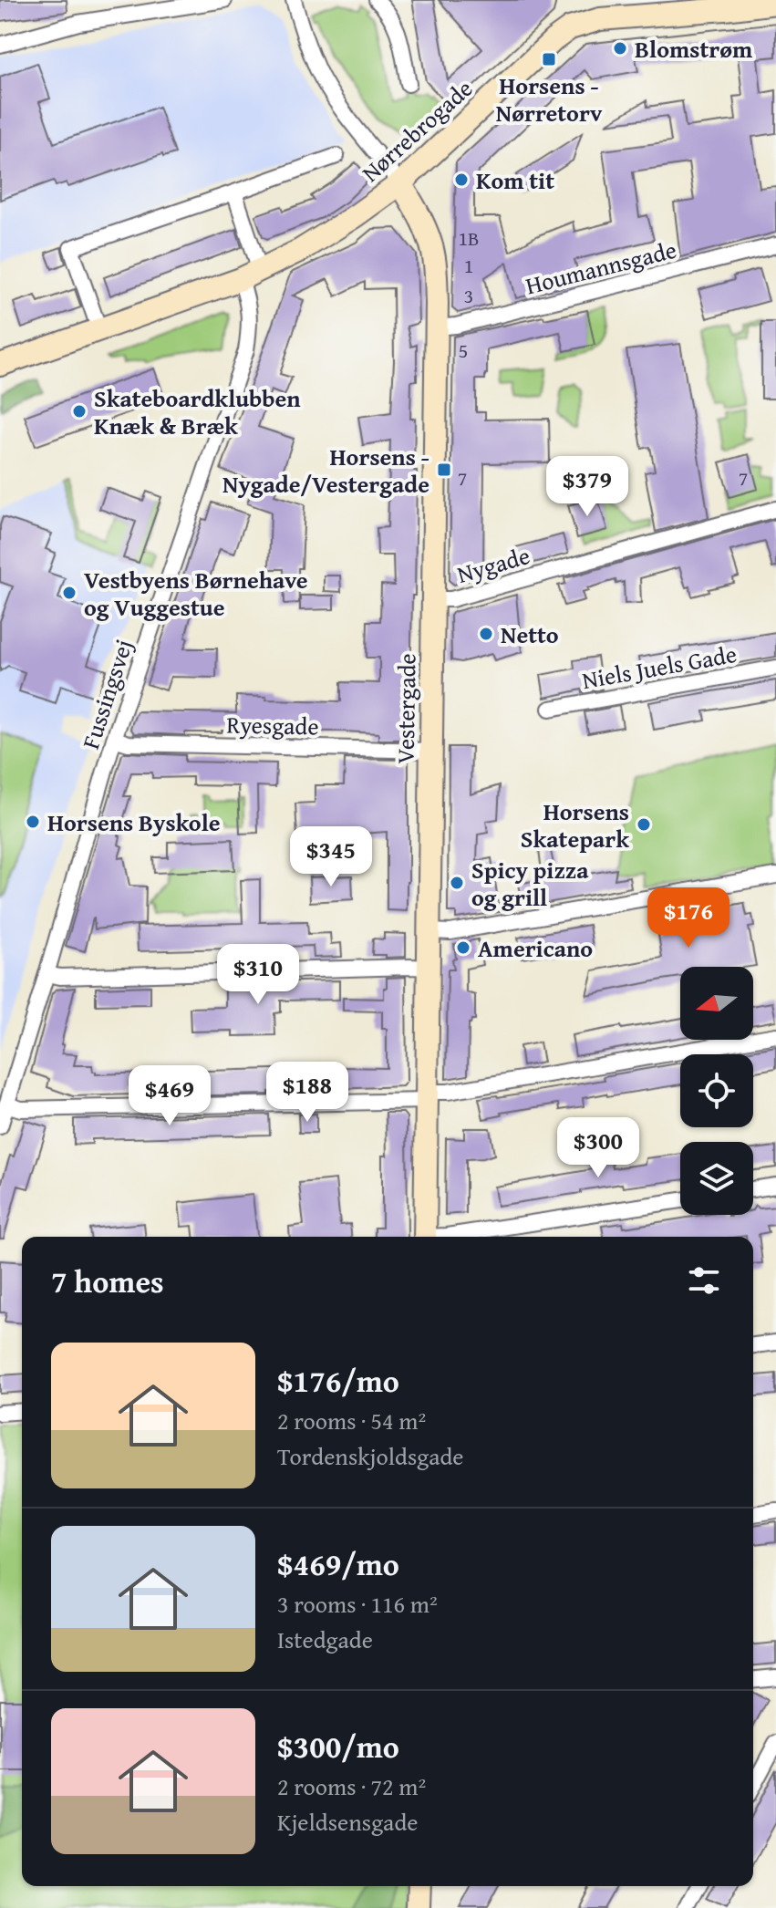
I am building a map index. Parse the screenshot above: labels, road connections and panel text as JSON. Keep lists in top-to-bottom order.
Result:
{
  "streets": {
    "main road": ["Nørrebrogade", "Vestergade"],
    "street": [
      "Houmannsgade",
      "Nygade",
      "Niels Juels Gade",
      "Fussingsvej",
      "Ryesgade"
    ]
  },
  "crossings": [
    ["Nørrebrogade", "Fussingsvej"],
    ["Nørrebrogade", "Vestergade"],
    ["Houmannsgade", "Vestergade"],
    ["Nygade", "Vestergade"],
    ["Fussingsvej", "Ryesgade"],
    ["Vestergade", "Ryesgade"]
  ],
  "places": {
    "other": [
      "Blomstrøm",
      "Kom tit",
      "Skateboardklubben Knæk & Bræk",
      "Vestbyens Børnehave og Vuggestue",
      "Netto",
      "Horsens Byskole",
      "Horsens Skatepark",
      "Spicy pizza og grill",
      "Americano"
    ],
    "transit": ["Horsens - Nørretorv", "Horsens - Nygade/Vestergade"]
  },
  "house_numbers": [
    "1B",
    "1",
    "3",
    "5",
    "7",
    "7"
  ],
  "north": "left",
  "page": {
    "price": [
      "$379",
      "$345",
      "$176",
      "$310",
      "$188",
      "$469",
      "$300"
    ],
    "heading": "7 homes",
    "list": [
      {
        "name": "$176/mo",
        "note": "2 rooms · 54 m² · Tordenskjoldsgade"
      },
      {
        "name": "$469/mo",
        "note": "3 rooms · 116 m² · Istedgade"
      },
      {
        "name": "$300/mo",
        "note": "2 rooms · 72 m² · Kjeldsensgade"
      }
    ]
  }
}
